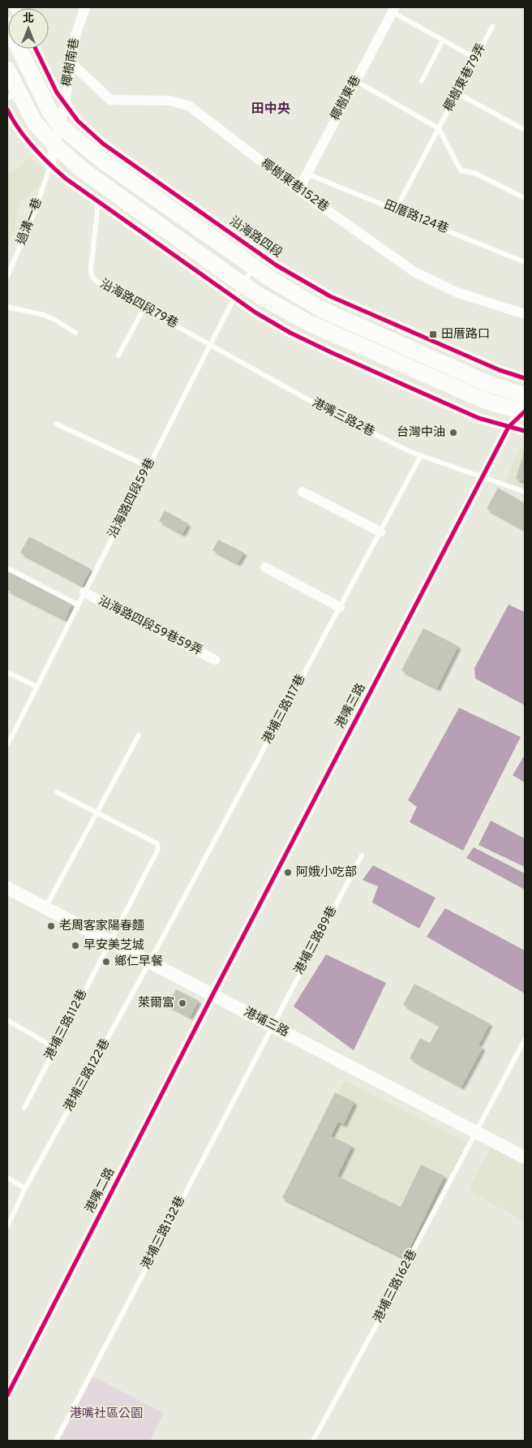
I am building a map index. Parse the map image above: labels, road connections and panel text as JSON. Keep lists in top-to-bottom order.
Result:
{
  "streets": {
    "main road": ["沿海路四段"],
    "street": [
      "椰樹南巷",
      "椰樹東巷",
      "椰樹東巷152巷",
      "沿海路四段59巷59弄",
      "港嘴三路",
      "港埔三路",
      "港嘴二路"
    ],
    "lane": [
      "椰樹東巷79弄",
      "田厝路124巷",
      "過溝一巷",
      "沿海路四段79巷",
      "港嘴三路2巷",
      "沿海路四段59巷",
      "港埔三路117巷",
      "港埔三路89巷",
      "港埔三路112巷",
      "港埔三路122巷",
      "港埔三路132巷",
      "港埔三路162巷"
    ]
  },
  "crossings": [
    ["椰樹南巷", "椰樹東巷152巷"],
    ["椰樹南巷", "過溝一巷"],
    ["椰樹南巷", "沿海路四段"],
    ["椰樹東巷79弄", "田厝路124巷"],
    ["椰樹東巷", "椰樹東巷152巷"],
    ["椰樹東巷", "田厝路124巷"],
    ["沿海路四段", "沿海路四段59巷"],
    ["沿海路四段79巷", "港嘴三路2巷"],
    ["沿海路四段79巷", "沿海路四段59巷"],
    ["港嘴三路2巷", "沿海路四段59巷"],
    ["港嘴三路2巷", "港嘴三路"],
    ["港嘴三路2巷", "港埔三路117巷"],
    ["沿海路四段59巷", "沿海路四段59巷59弄"],
    ["港嘴三路", "港埔三路"],
    ["港嘴三路", "港嘴二路"],
    ["港埔三路117巷", "港埔三路"],
    ["港埔三路117巷", "港埔三路122巷"],
    ["港埔三路89巷", "港埔三路"],
    ["港埔三路89巷", "港埔三路132巷"],
    ["港埔三路", "港埔三路112巷"],
    ["港埔三路", "港埔三路122巷"],
    ["港埔三路", "港嘴二路"],
    ["港埔三路", "港埔三路132巷"],
    ["港埔三路", "港埔三路162巷"]
  ],
  "districts": ["田中央"],
  "parks": ["港嘴社區公園"],
  "places": {
    "transit": ["田厝路口"],
    "other": [
      "台灣中油",
      "阿娥小吃部",
      "老周客家陽春麵",
      "早安美芝城",
      "鄉仁早餐",
      "萊爾富"
    ]
  },
  "north": "top"
}
